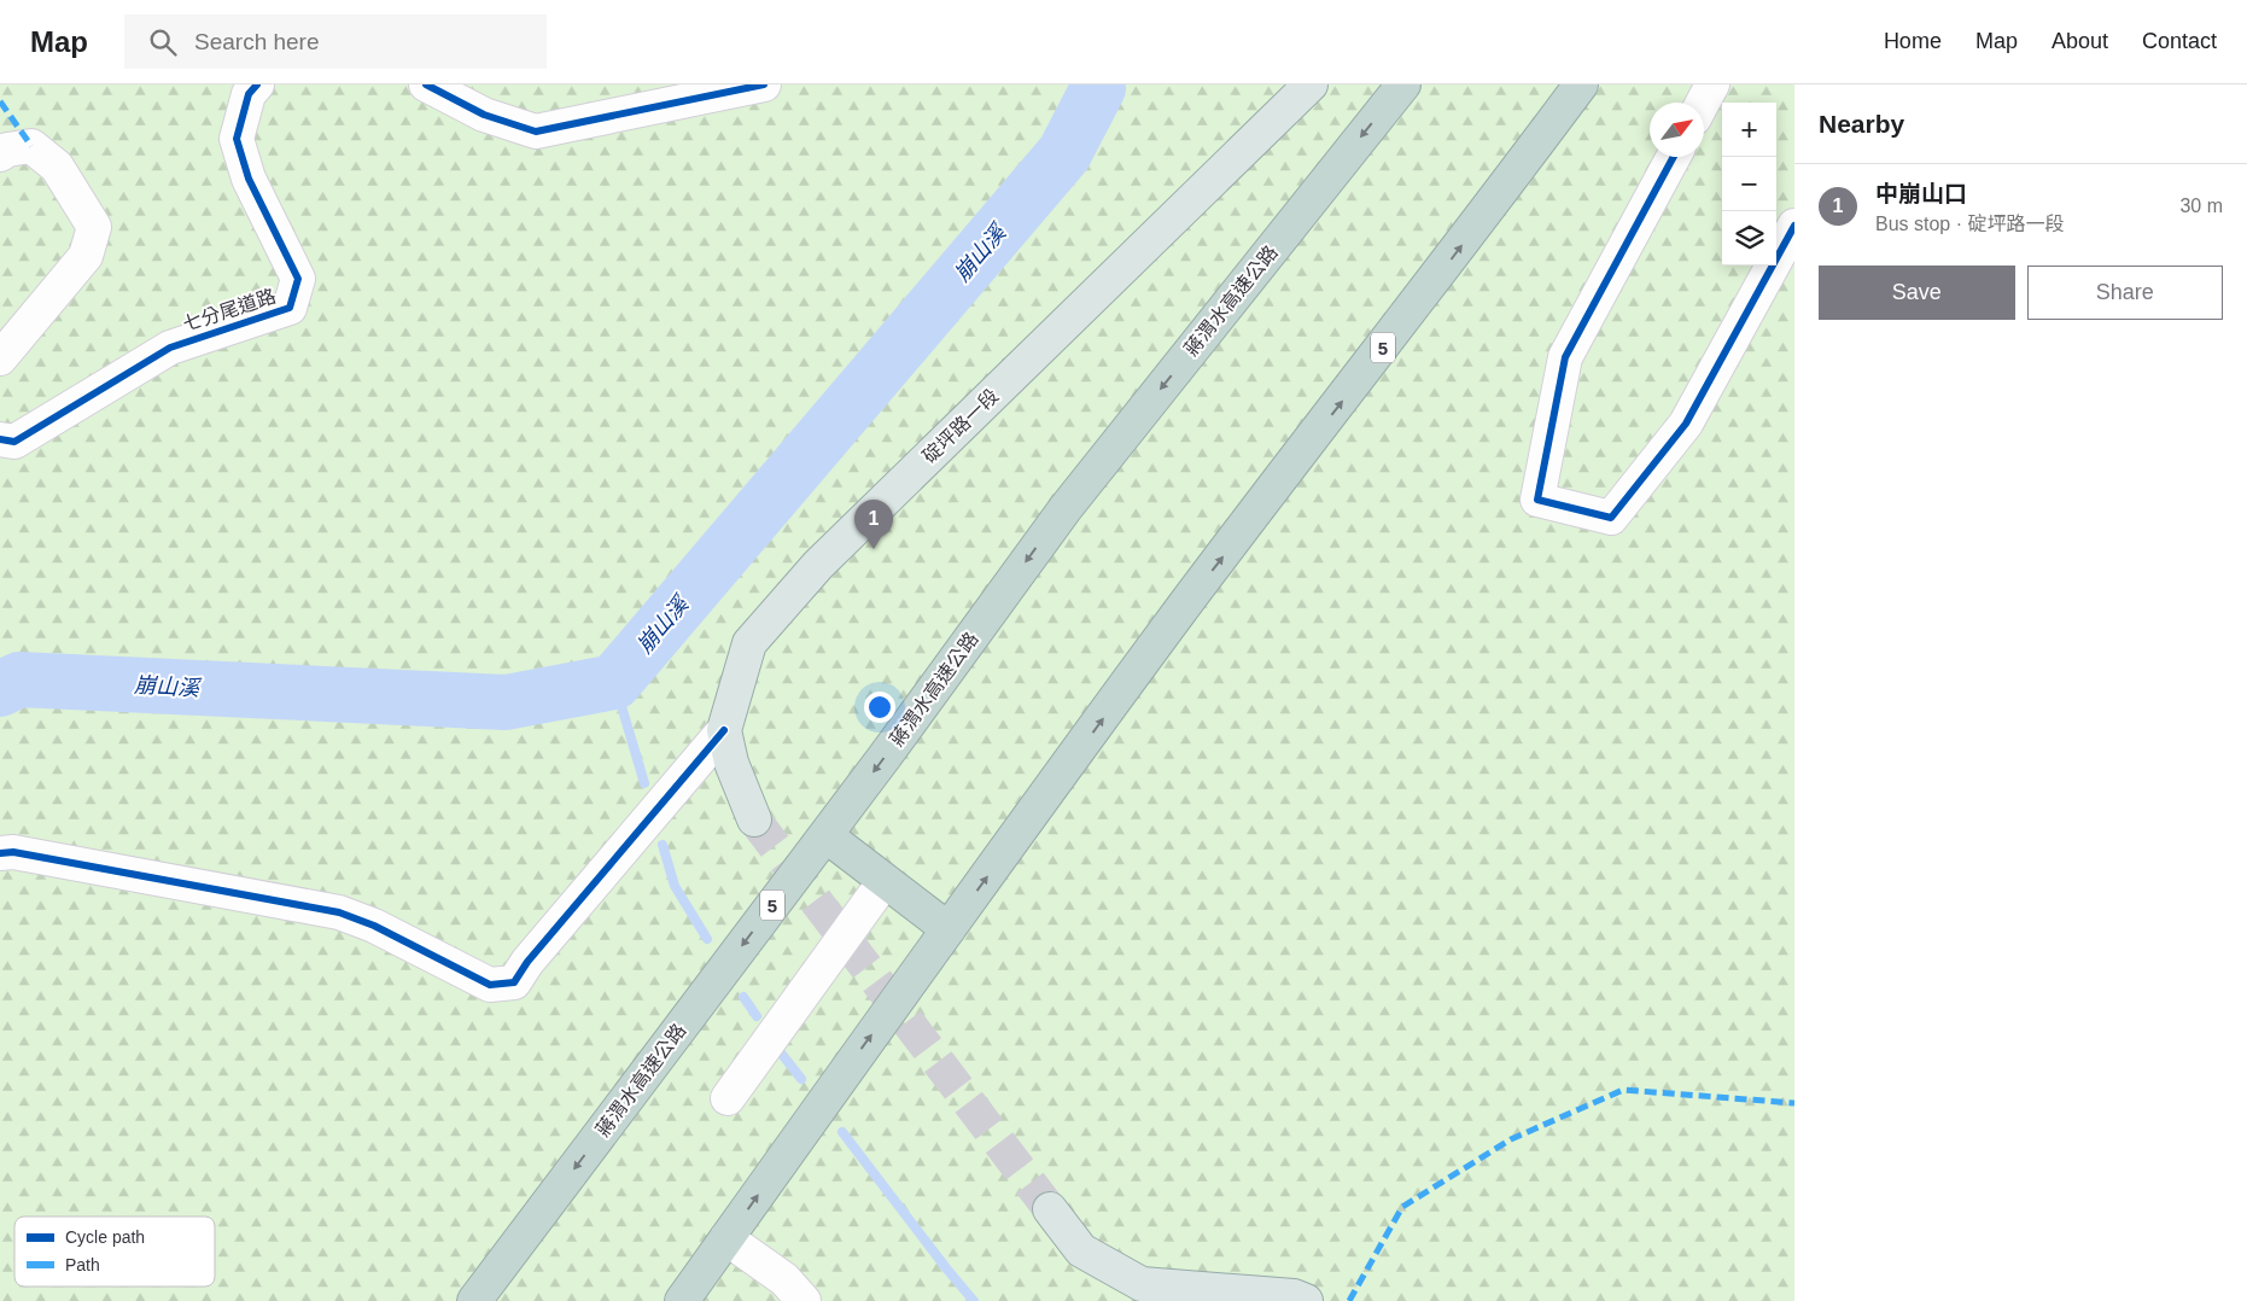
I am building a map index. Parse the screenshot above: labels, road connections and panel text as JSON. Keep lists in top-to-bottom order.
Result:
{
  "streets": {
    "highway": ["蔣渭水高速公路", "5"],
    "main road": ["碇坪路一段"],
    "street": ["七分尾道路"]
  },
  "water": ["崩山溪"],
  "legend": ["Cycle path", "Path"],
  "north": "top right",
  "page": {
    "header": "Map",
    "search": "Search here",
    "nav": [
      "Home",
      "Map",
      "About",
      "Contact"
    ],
    "heading": "Nearby",
    "map_buttons": ["+", "−"],
    "list": [
      {
        "mark": "1",
        "name": "中崩山口",
        "note": "Bus stop · 碇坪路一段",
        "value": "30 m"
      }
    ],
    "buttons": ["Save", "Share"],
    "pins": "1"
  }
}
